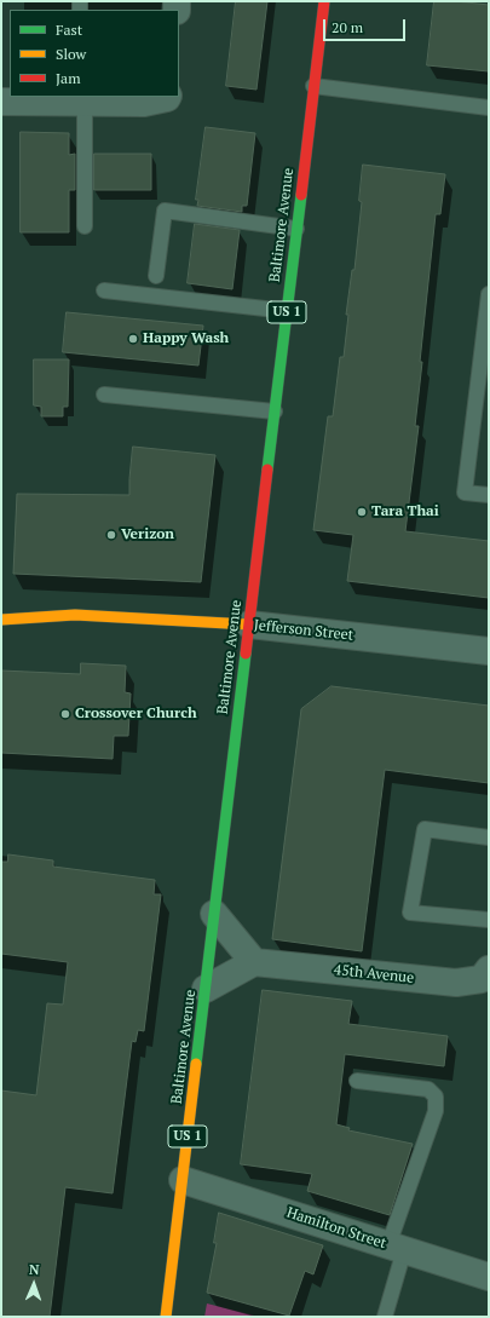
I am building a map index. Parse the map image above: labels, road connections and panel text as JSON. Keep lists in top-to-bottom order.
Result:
{
  "streets": {
    "main road": ["Baltimore Avenue", "US 1", "Jefferson Street"],
    "street": ["45th Avenue", "Hamilton Street"]
  },
  "crossings": [
    ["Baltimore Avenue", "Jefferson Street"],
    ["Baltimore Avenue", "Hamilton Street"]
  ],
  "places": [
    "Happy Wash",
    "Tara Thai",
    "Verizon",
    "Crossover Church"
  ],
  "legend": ["Fast", "Slow", "Jam"],
  "scale_bar": "20 m",
  "north": "top"
}
